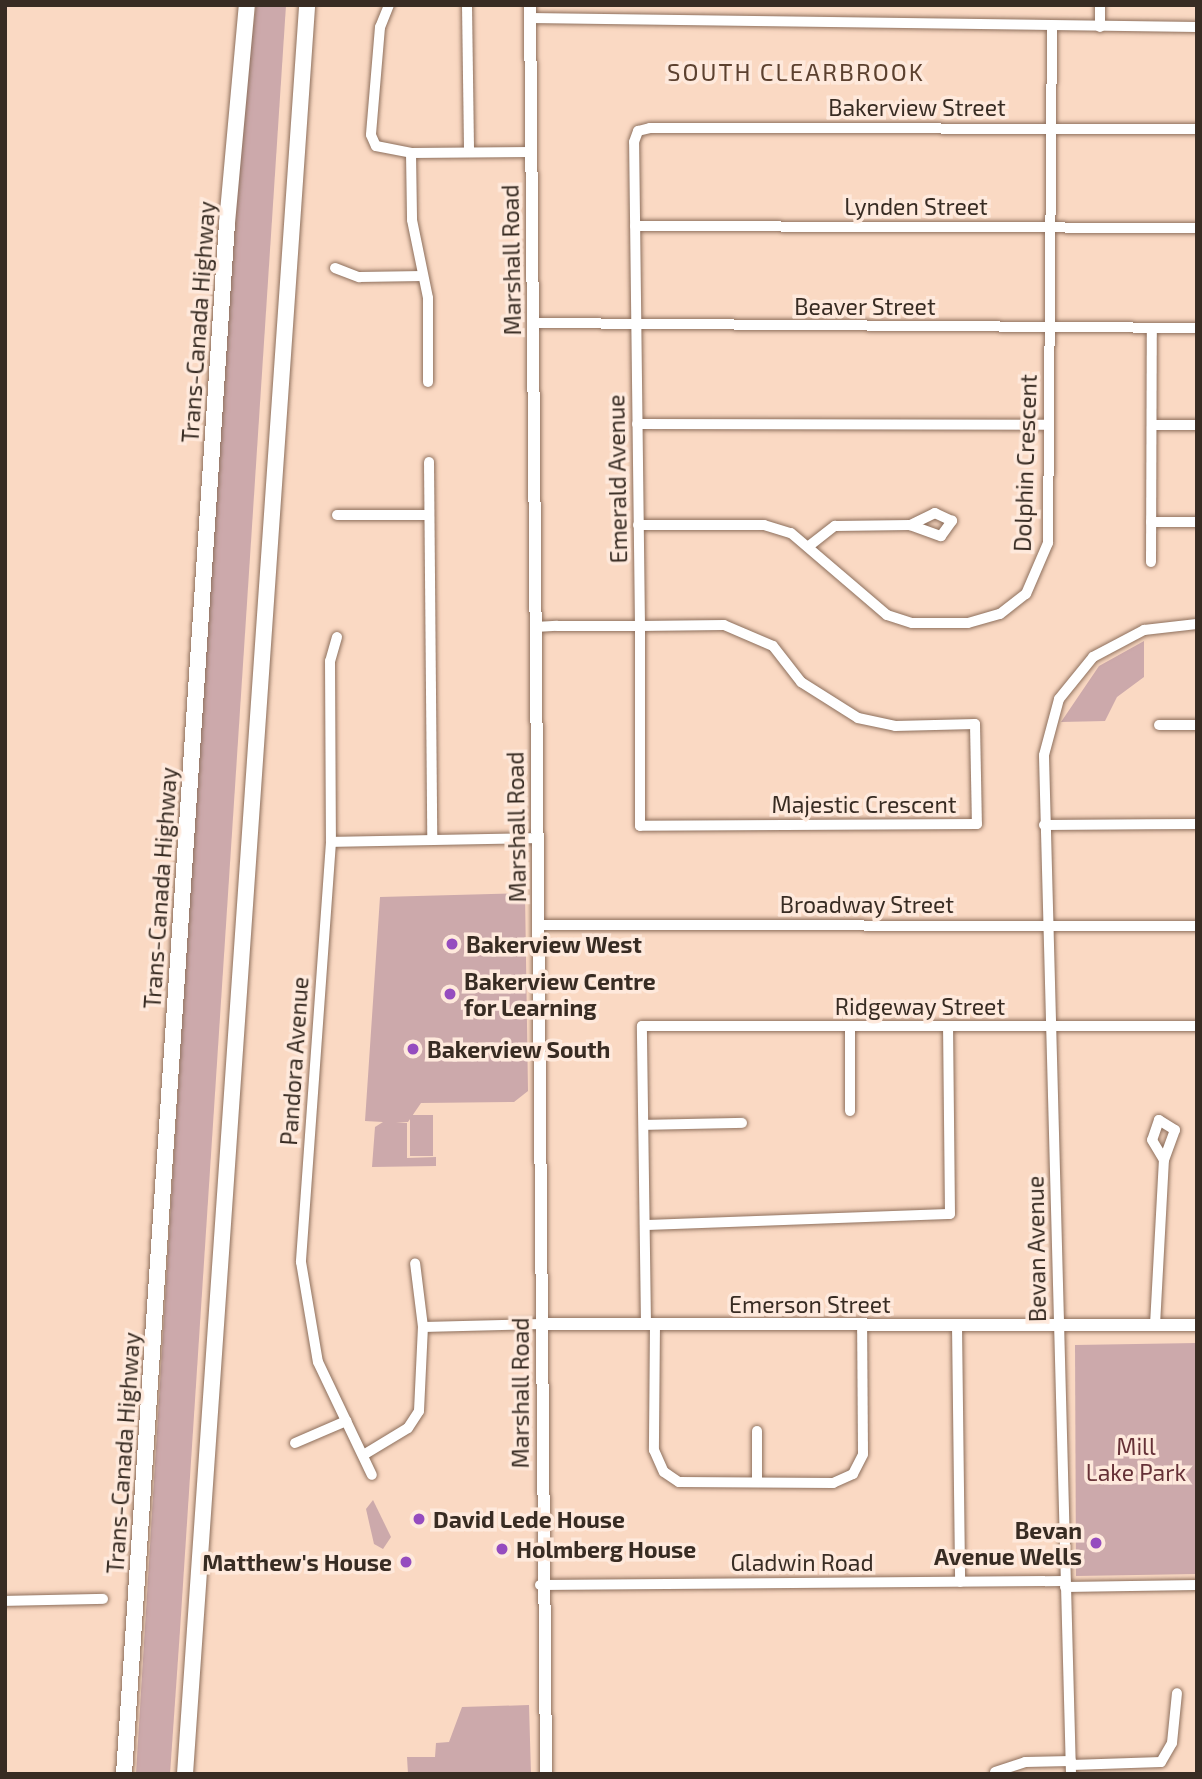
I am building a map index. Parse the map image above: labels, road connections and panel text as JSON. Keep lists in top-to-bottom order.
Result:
{
  "streets": {
    "highway": ["Trans-Canada Highway"],
    "main road": ["Marshall Road", "Emerson Street"],
    "street": [
      "Bakerview Street",
      "Lynden Street",
      "Beaver Street",
      "Dolphin Crescent",
      "Emerald Avenue",
      "Majestic Crescent",
      "Broadway Street",
      "Ridgeway Street",
      "Pandora Avenue",
      "Bevan Avenue",
      "Gladwin Road"
    ]
  },
  "crossings": [
    ["Bakerview Street", "Dolphin Crescent"],
    ["Bakerview Street", "Emerald Avenue"],
    ["Lynden Street", "Dolphin Crescent"],
    ["Lynden Street", "Emerald Avenue"],
    ["Marshall Road", "Beaver Street"],
    ["Marshall Road", "Majestic Crescent"],
    ["Marshall Road", "Broadway Street"],
    ["Marshall Road", "Emerson Street"],
    ["Marshall Road", "Gladwin Road"],
    ["Beaver Street", "Dolphin Crescent"],
    ["Beaver Street", "Emerald Avenue"],
    ["Dolphin Crescent", "Emerald Avenue"],
    ["Emerald Avenue", "Majestic Crescent"],
    ["Broadway Street", "Bevan Avenue"],
    ["Ridgeway Street", "Bevan Avenue"],
    ["Bevan Avenue", "Emerson Street"],
    ["Bevan Avenue", "Gladwin Road"]
  ],
  "districts": ["SOUTH CLEARBROOK"],
  "parks": ["Mill Lake Park"],
  "places": [
    "Bakerview West",
    "Bakerview Centre for Learning",
    "Bakerview South",
    "David Lede House",
    "Bevan Avenue Wells",
    "Holmberg House",
    "Matthew's House"
  ]
}
